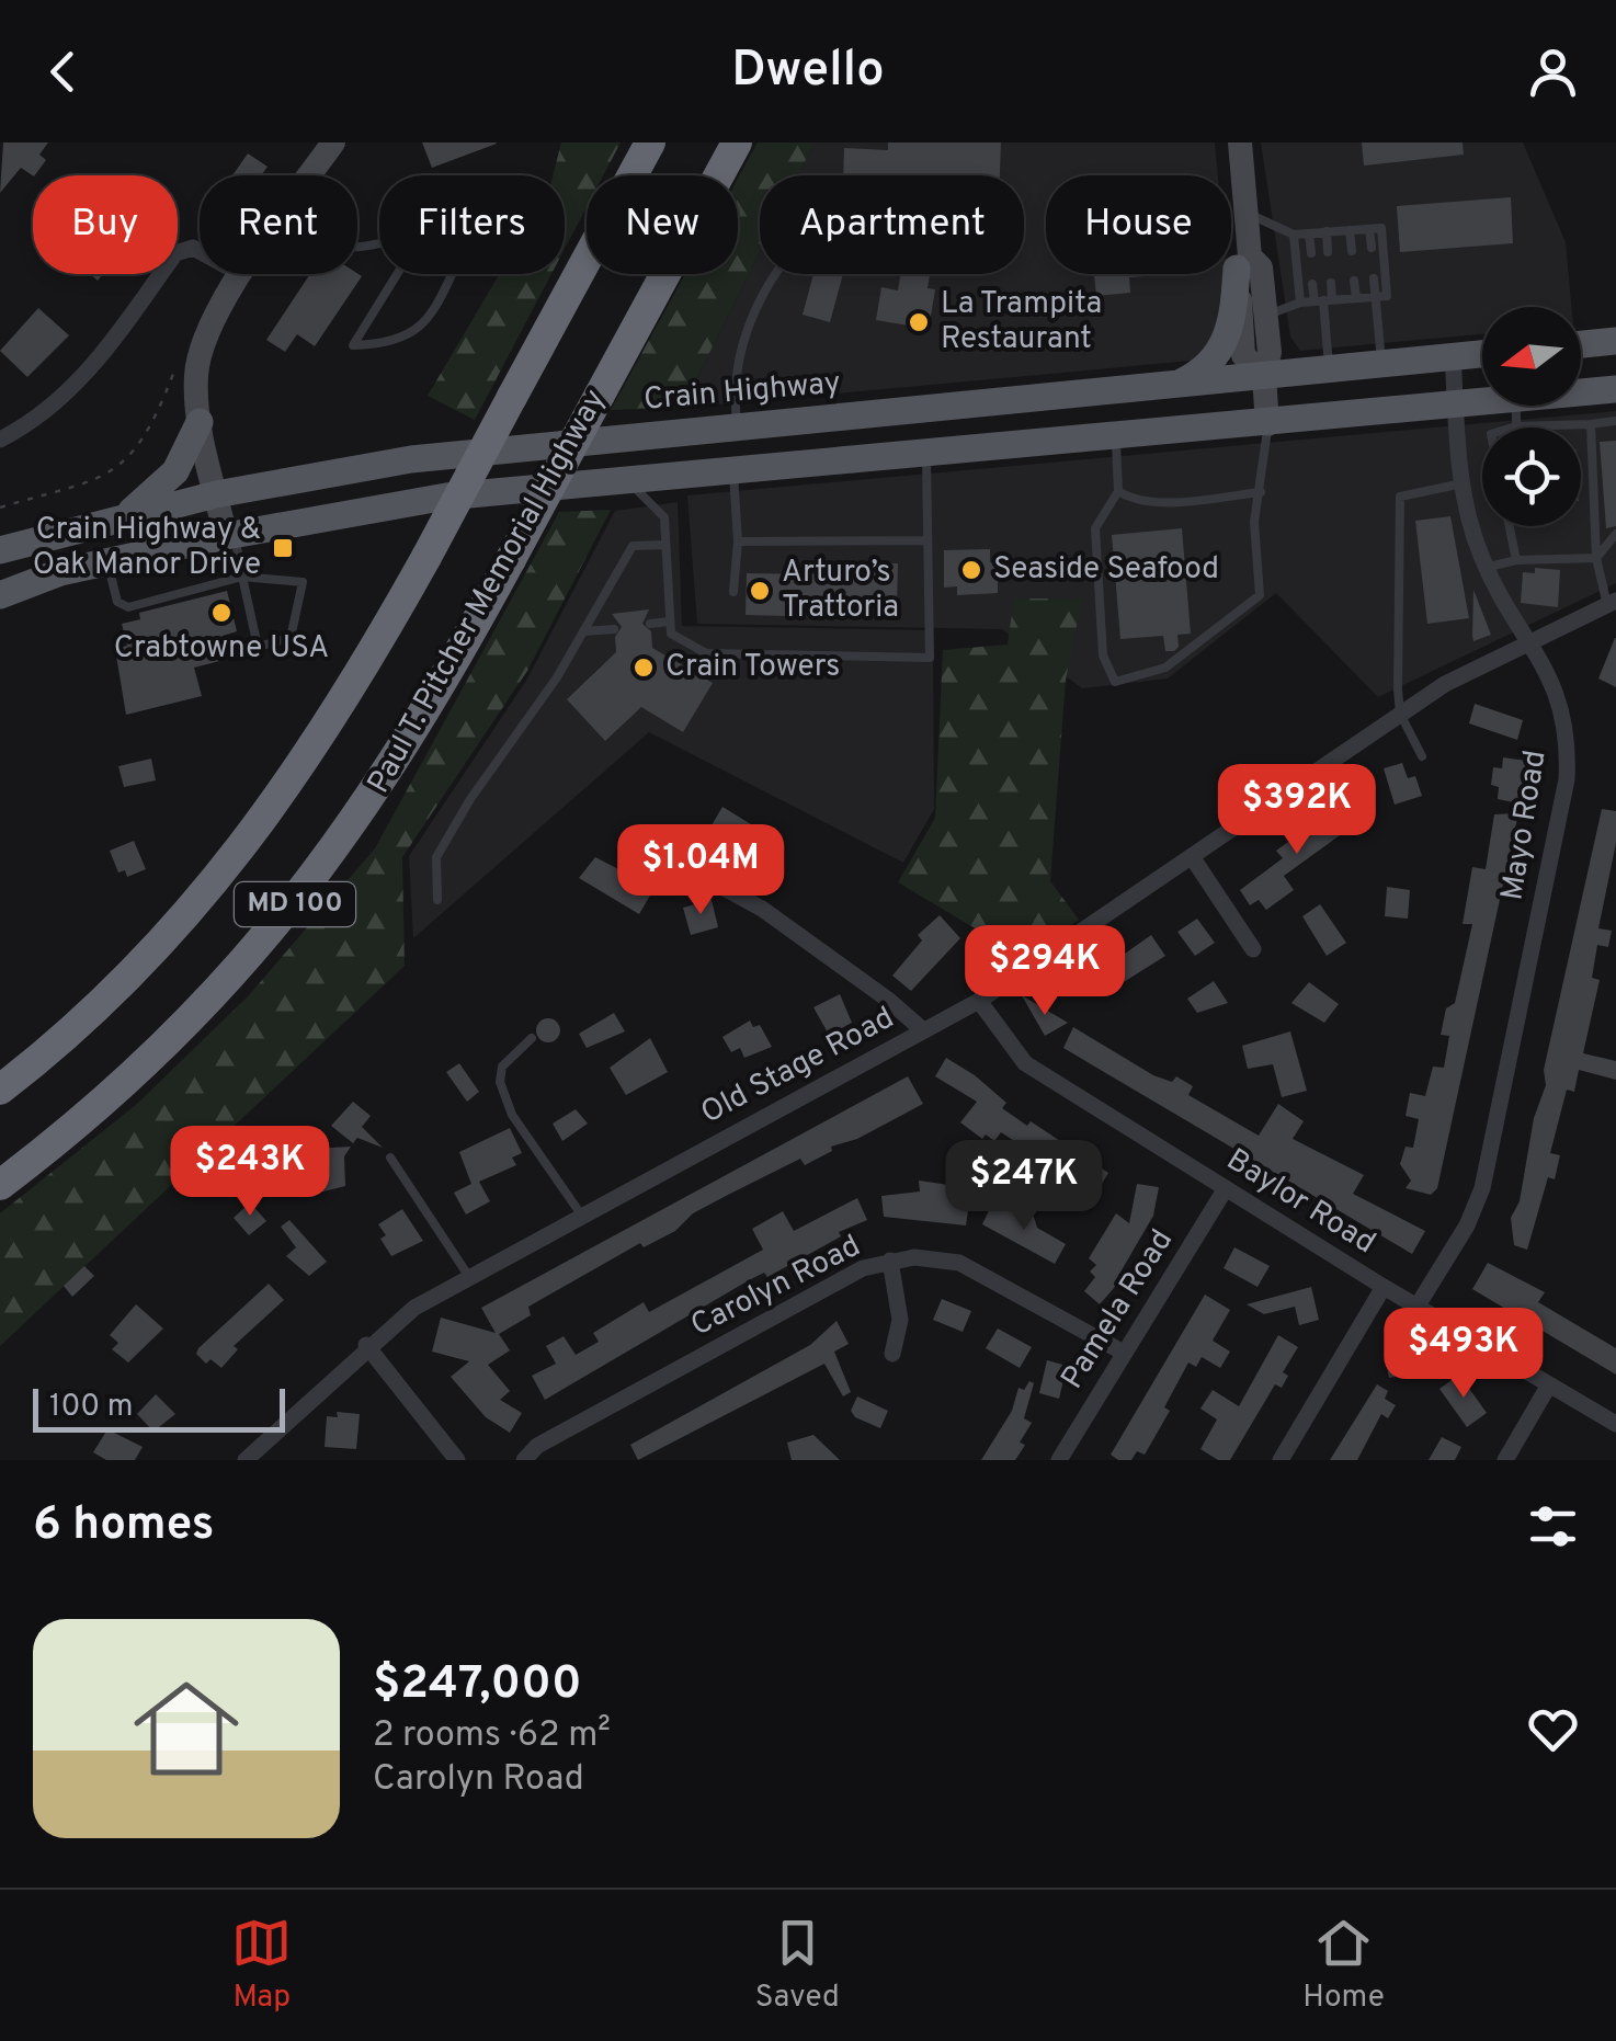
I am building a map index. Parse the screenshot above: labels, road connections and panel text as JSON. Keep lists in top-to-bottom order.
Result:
{
  "streets": {
    "highway": ["Paul T. Pitcher Memorial Highway", "MD 100"],
    "main road": ["Crain Highway"],
    "street": [
      "Mayo Road",
      "Old Stage Road",
      "Baylor Road",
      "Carolyn Road",
      "Pamela Road"
    ]
  },
  "crossings": [
    ["Crain Highway", "Mayo Road"],
    ["Mayo Road", "Old Stage Road"],
    ["Mayo Road", "Baylor Road"],
    ["Old Stage Road", "Baylor Road"],
    ["Baylor Road", "Pamela Road"],
    ["Carolyn Road", "Pamela Road"]
  ],
  "places": {
    "other": [
      "La Trampita Restaurant",
      "Seaside Seafood",
      "Arturo’s Trattoria",
      "Crabtowne USA",
      "Crain Towers"
    ],
    "transit": ["Crain Highway & Oak Manor Drive"]
  },
  "scale_bar": "100 m",
  "north": "left",
  "page": {
    "header": "Dwello",
    "chip": [
      "Buy",
      "Rent",
      "Filters",
      "New",
      "Apartment",
      "House"
    ],
    "price": [
      "$392K",
      "$1.04M",
      "$294K",
      "$243K",
      "$247K",
      "$493K"
    ],
    "scale": "100 m",
    "heading": "6 homes",
    "list": [
      {
        "name": "$247,000",
        "note": "2 rooms · 62 m² · Carolyn Road"
      }
    ],
    "tabs": ["Map", "Saved", "Home"]
  }
}
